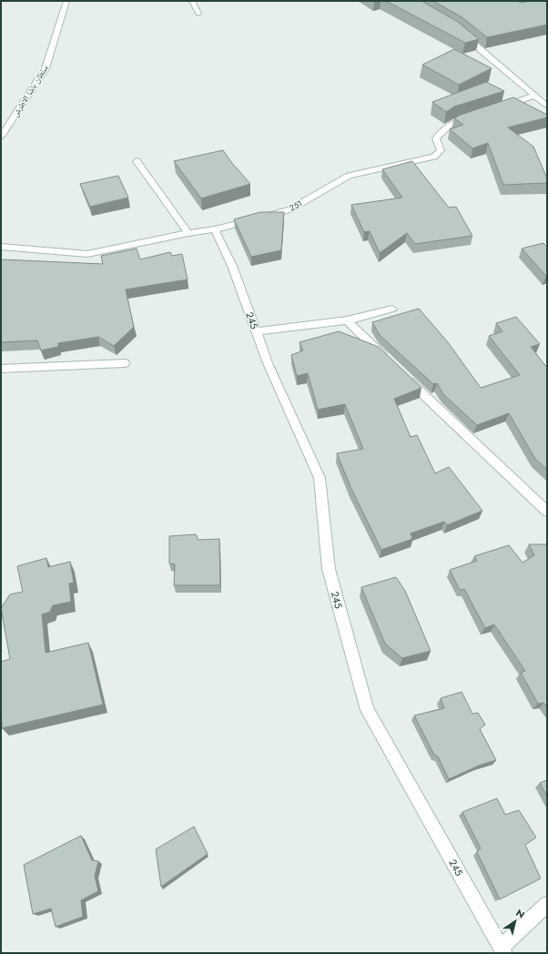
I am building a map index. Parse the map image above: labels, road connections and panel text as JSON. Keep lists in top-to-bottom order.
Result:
{
  "streets": {
    "street": ["سلطان باشا الاطرش", "251", "245"]
  },
  "crossings": [
    ["251", "245"]
  ],
  "north": "top right"
}
